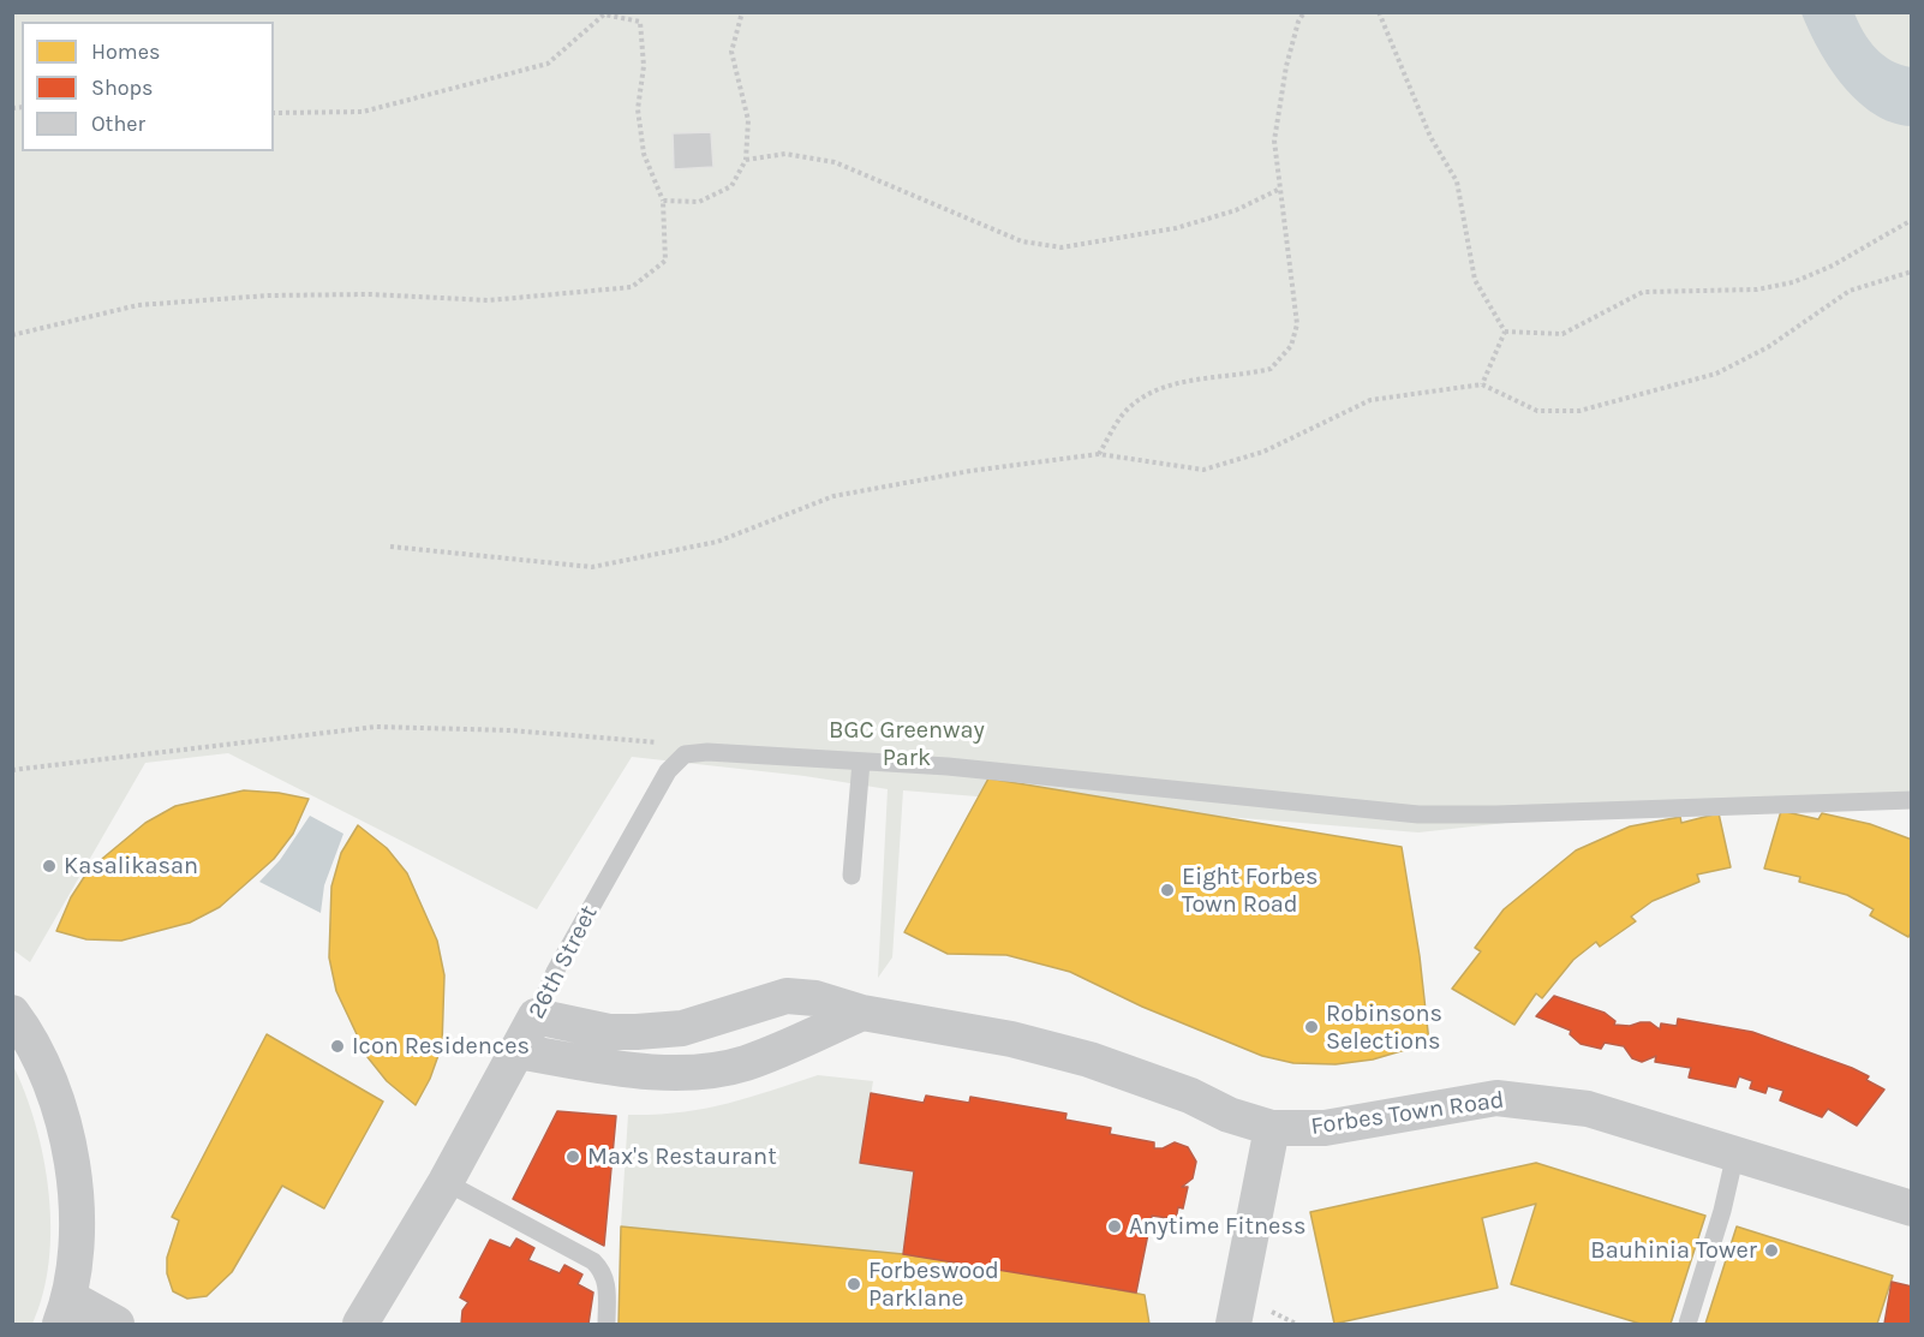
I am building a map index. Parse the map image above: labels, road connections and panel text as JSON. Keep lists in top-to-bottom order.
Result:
{
  "streets": {
    "street": ["26th Street", "Forbes Town Road"]
  },
  "crossings": [
    ["26th Street", "Forbes Town Road"]
  ],
  "parks": ["BGC Greenway Park"],
  "places": [
    "Kasalikasan",
    "Eight Forbes Town Road",
    "Robinsons Selections",
    "Icon Residences",
    "Max's Restaurant",
    "Anytime Fitness",
    "Bauhinia Tower",
    "Forbeswood Parklane"
  ],
  "legend": ["Homes", "Shops", "Other"]
}
